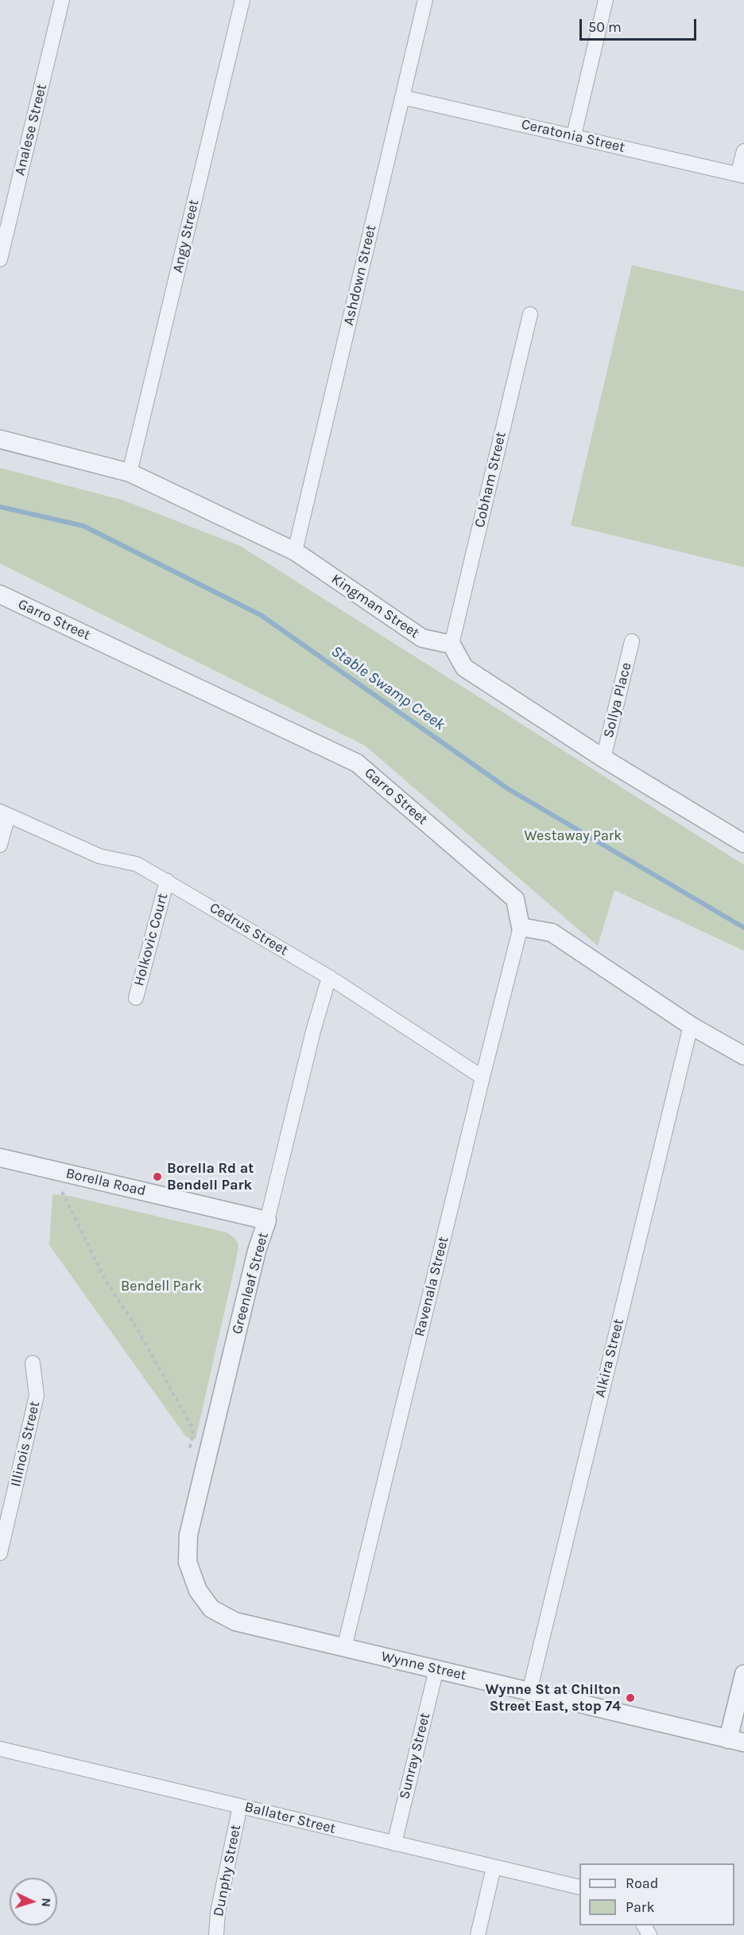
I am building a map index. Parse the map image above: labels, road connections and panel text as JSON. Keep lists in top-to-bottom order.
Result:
{
  "streets": {
    "street": [
      "Analese Street",
      "Ceratonia Street",
      "Angy Street",
      "Ashdown Street",
      "Cobham Street",
      "Kingman Street",
      "Garro Street",
      "Sollya Place",
      "Cedrus Street",
      "Holkovic Court",
      "Borella Road",
      "Greenleaf Street",
      "Ravenala Street",
      "Alkira Street",
      "Illinois Street",
      "Wynne Street",
      "Sunray Street",
      "Ballater Street",
      "Dunphy Street"
    ]
  },
  "crossings": [
    ["Ceratonia Street", "Ashdown Street"],
    ["Angy Street", "Kingman Street"],
    ["Ashdown Street", "Kingman Street"],
    ["Cobham Street", "Kingman Street"],
    ["Garro Street", "Ravenala Street"],
    ["Cedrus Street", "Holkovic Court"],
    ["Cedrus Street", "Greenleaf Street"],
    ["Cedrus Street", "Ravenala Street"],
    ["Borella Road", "Greenleaf Street"],
    ["Greenleaf Street", "Wynne Street"],
    ["Ravenala Street", "Wynne Street"],
    ["Alkira Street", "Wynne Street"],
    ["Wynne Street", "Sunray Street"],
    ["Sunray Street", "Ballater Street"],
    ["Ballater Street", "Dunphy Street"]
  ],
  "water": ["Stable Swamp Creek"],
  "parks": ["Westaway Park", "Bendell Park"],
  "places": ["Borella Rd at Bendell Park", "Wynne St at Chilton Street East, stop 74"],
  "legend": ["Road", "Park"],
  "scale_bar": "50 m",
  "north": "right"
}
